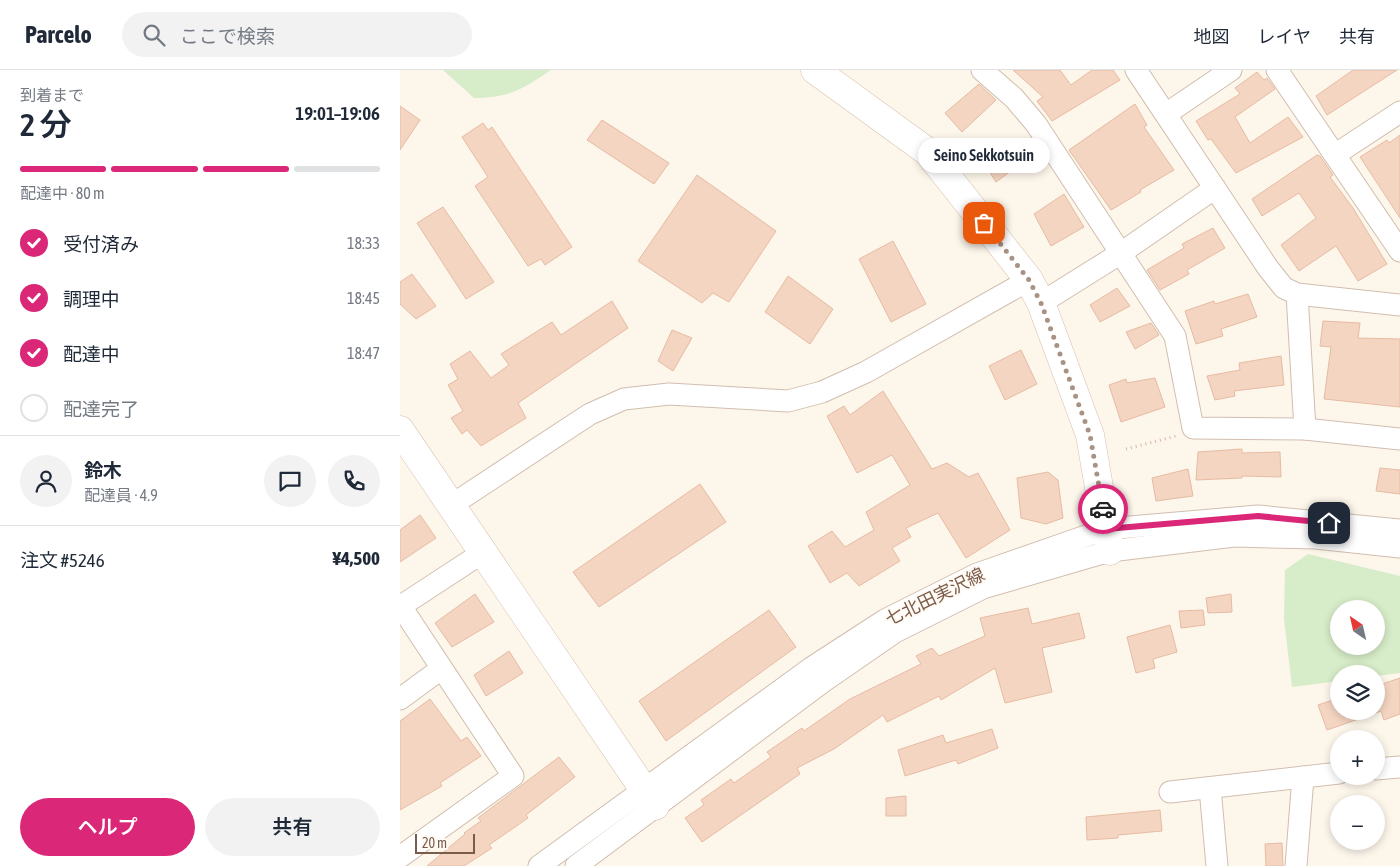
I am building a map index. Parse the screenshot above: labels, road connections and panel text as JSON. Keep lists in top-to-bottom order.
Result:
{
  "streets": {
    "street": ["七北田実沢線"]
  },
  "places": ["Seino Sekkotsuin"],
  "scale_bar": "20 m",
  "north": "top left",
  "page": {
    "header": "Parcelo",
    "search": "ここで検索",
    "nav": ["地図", "レイヤ", "共有"],
    "heading": ["2 分", "到着まで", "19:01–19:06"],
    "panel": [
      "鈴木",
      "配達員 · 4.9",
      "注文 #5246",
      "¥4,500"
    ],
    "bubble": "Seino Sekkotsuin",
    "bar": "配達中 · 80 m",
    "list": [
      ["受付済み", "18:33"],
      ["調理中", "18:45"],
      ["配達中", "18:47"],
      "配達完了"
    ],
    "map_buttons": ["+", "−"],
    "buttons": ["ヘルプ", "共有"],
    "scale": "20 m"
  }
}
